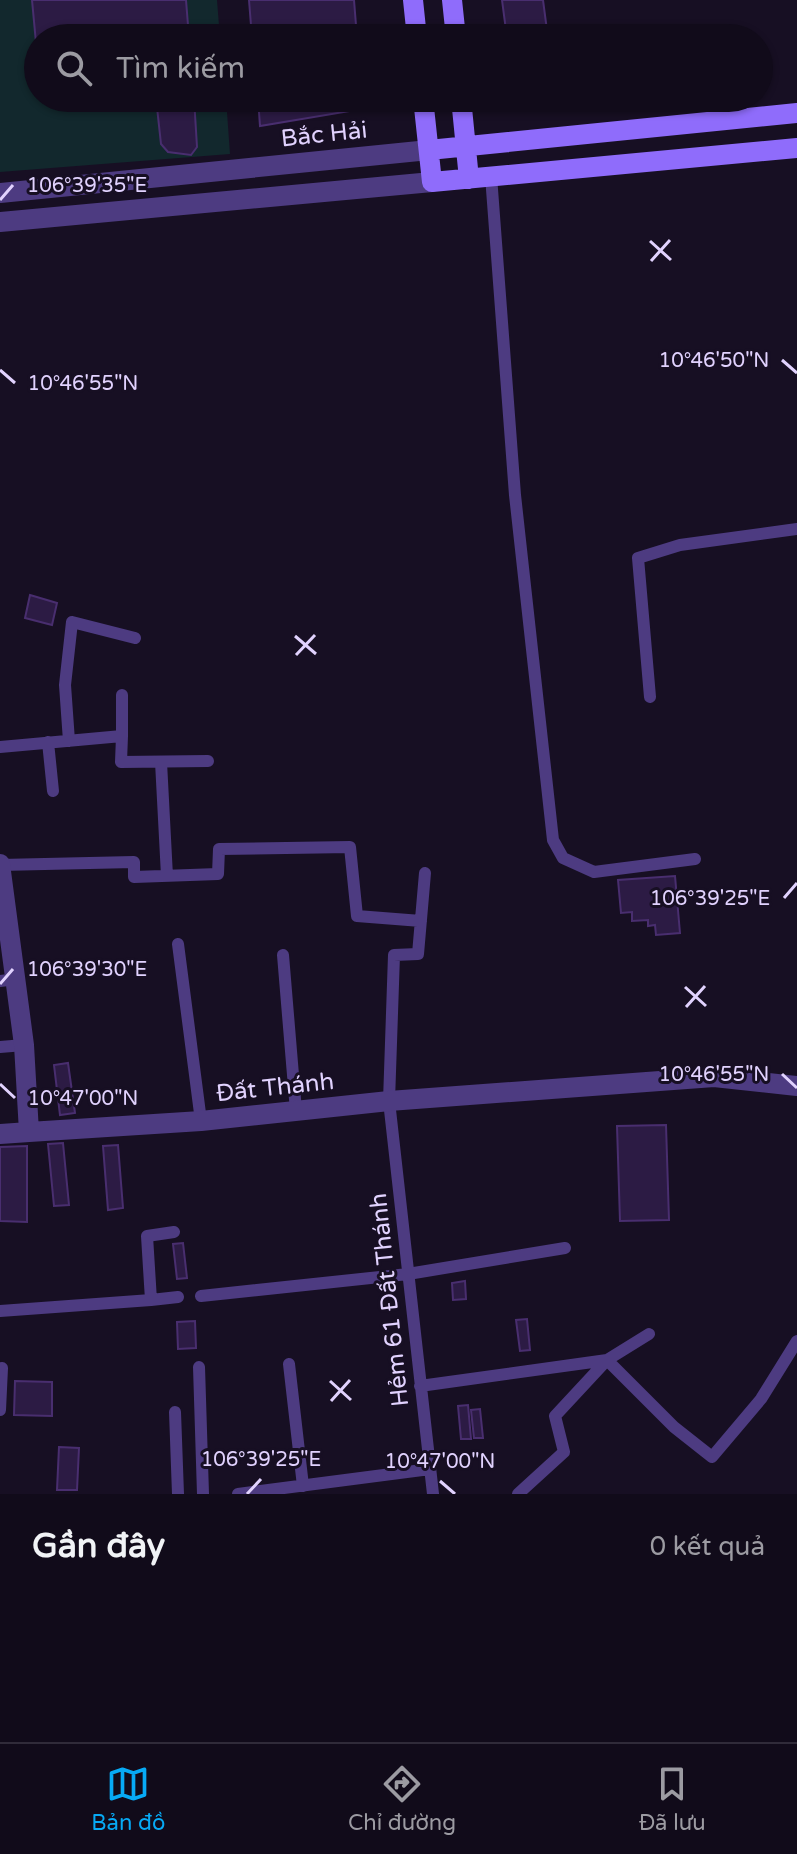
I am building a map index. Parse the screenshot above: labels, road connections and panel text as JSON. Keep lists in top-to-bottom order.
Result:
{
  "streets": {
    "main road": ["Bắc Hải"],
    "street": ["Đất Thánh"],
    "lane": ["Hẻm 61 Đất Thánh"]
  },
  "crossings": [
    ["Đất Thánh", "Hẻm 61 Đất Thánh"]
  ],
  "page": {
    "search": "Tìm kiếm",
    "heading": ["Gần đây", "0 kết quả"],
    "nav": ["Bản đồ", "Chỉ đường", "Đã lưu"]
  },
  "coordinates": [
    "106°39'35\"E",
    "10°46'50\"N",
    "10°46'55\"N",
    "106°39'25\"E",
    "106°39'30\"E",
    "10°47'00\"N"
  ]
}
